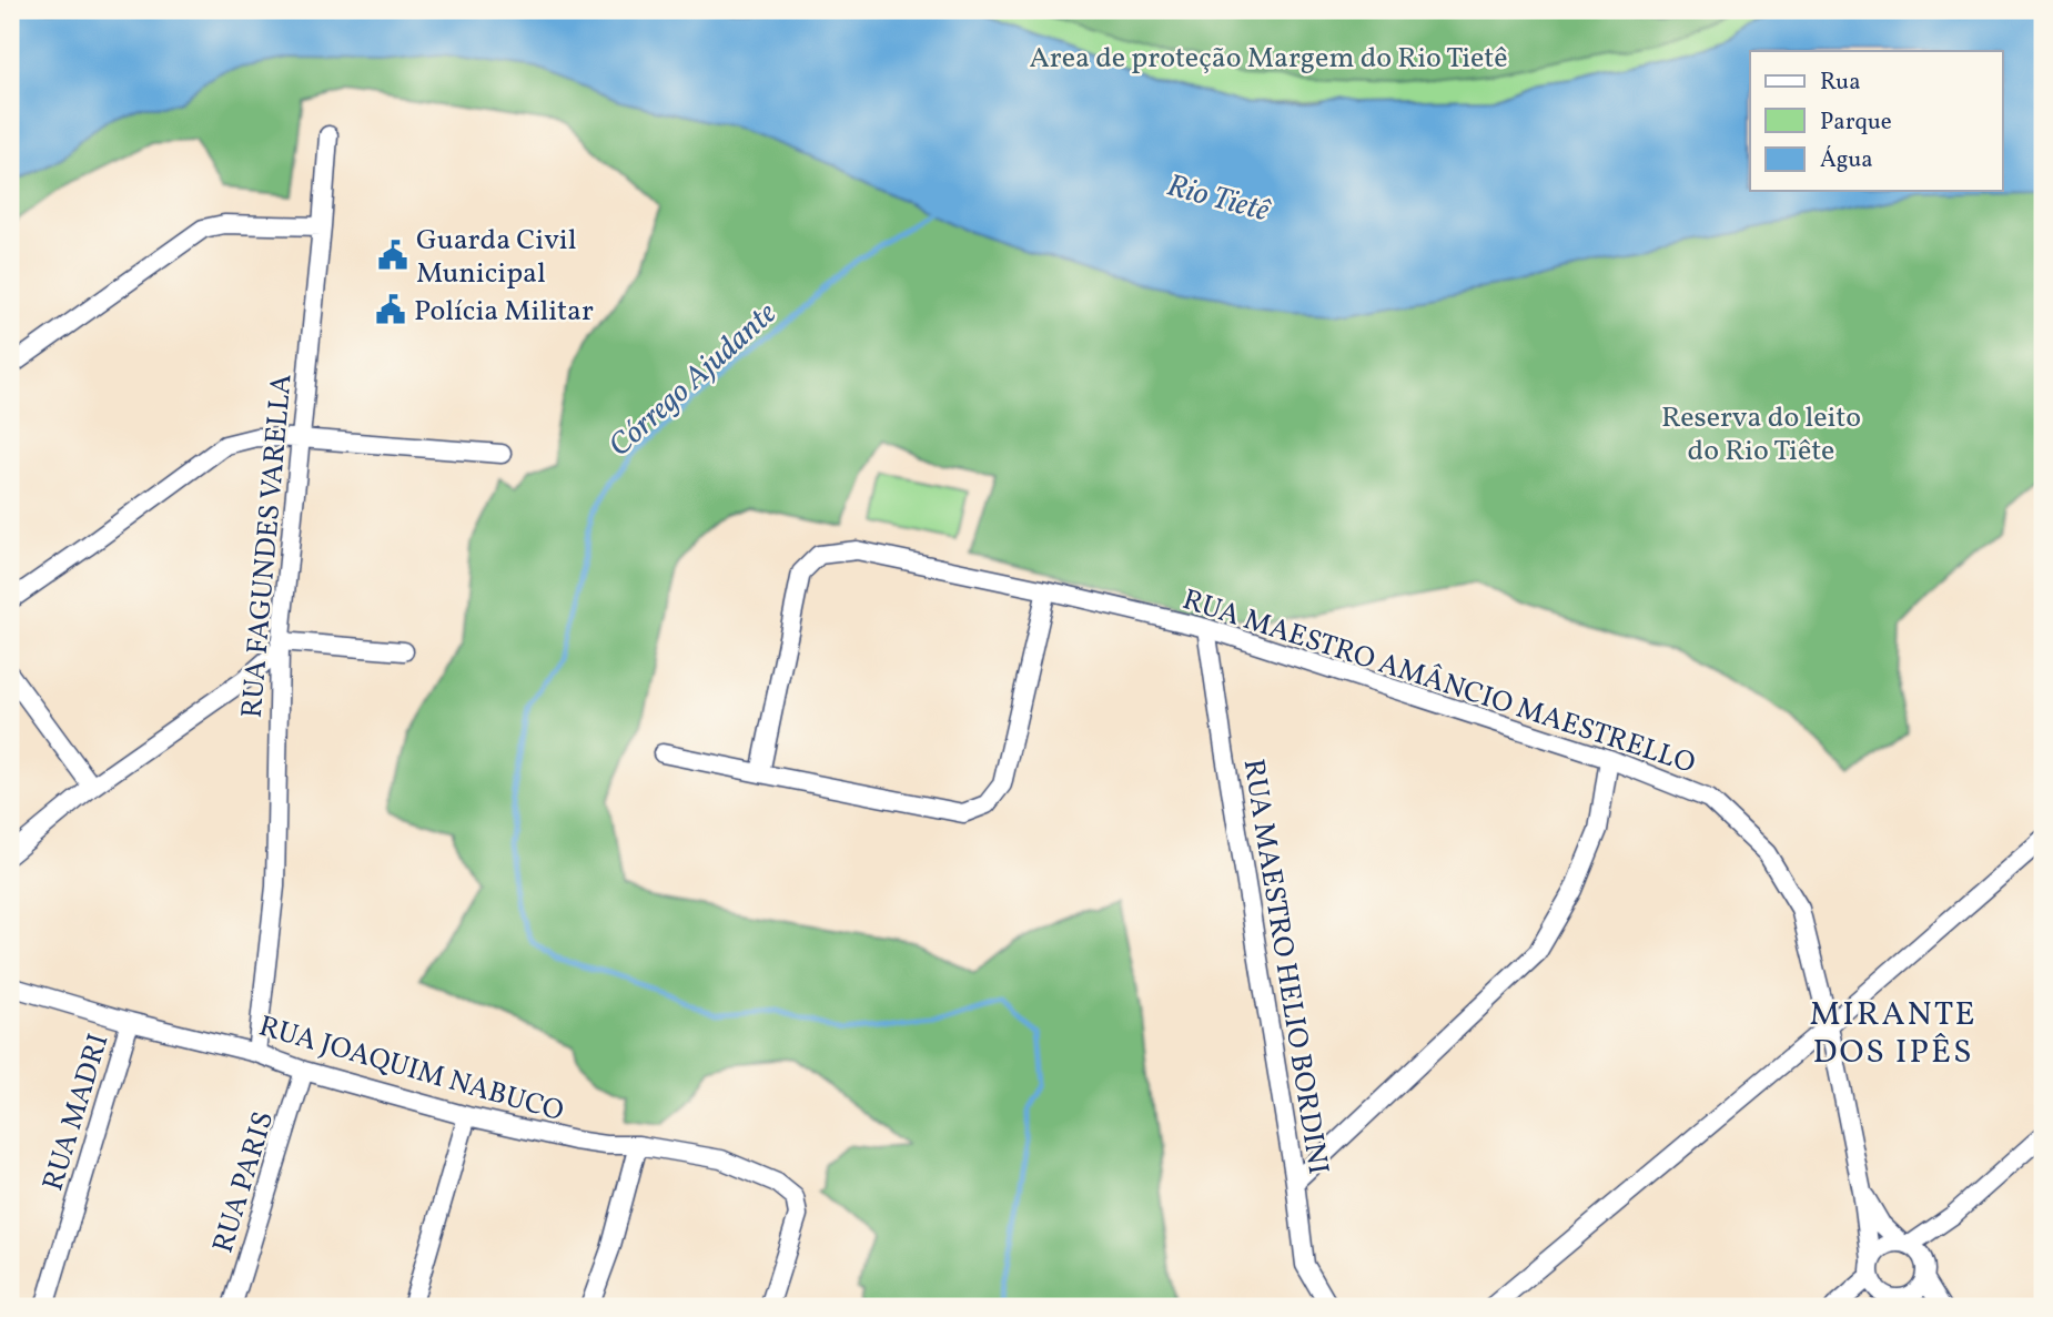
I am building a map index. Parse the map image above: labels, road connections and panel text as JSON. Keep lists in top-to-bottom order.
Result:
{
  "streets": {
    "street": [
      "RUA FAGUNDES VARELLA",
      "RUA MAESTRO AMÂNCIO MAESTRELLO",
      "RUA MAESTRO HELIO BORDINI",
      "RUA JOAQUIM NABUCO",
      "RUA MADRI",
      "RUA PARIS"
    ]
  },
  "crossings": [
    ["RUA FAGUNDES VARELLA", "RUA JOAQUIM NABUCO"],
    ["RUA MAESTRO AMÂNCIO MAESTRELLO", "RUA MAESTRO HELIO BORDINI"],
    ["RUA JOAQUIM NABUCO", "RUA MADRI"],
    ["RUA JOAQUIM NABUCO", "RUA PARIS"]
  ],
  "districts": ["MIRANTE DOS IPÊS"],
  "water": ["Rio Tietê", "Córrego Ajudante"],
  "parks": ["Area de proteção Margem do Rio Tietê", "Reserva do leito do Rio Tiête"],
  "places": {
    "public building": ["Guarda Civil Municipal", "Polícia Militar"]
  },
  "legend": ["Rua", "Parque", "Água"]
}
